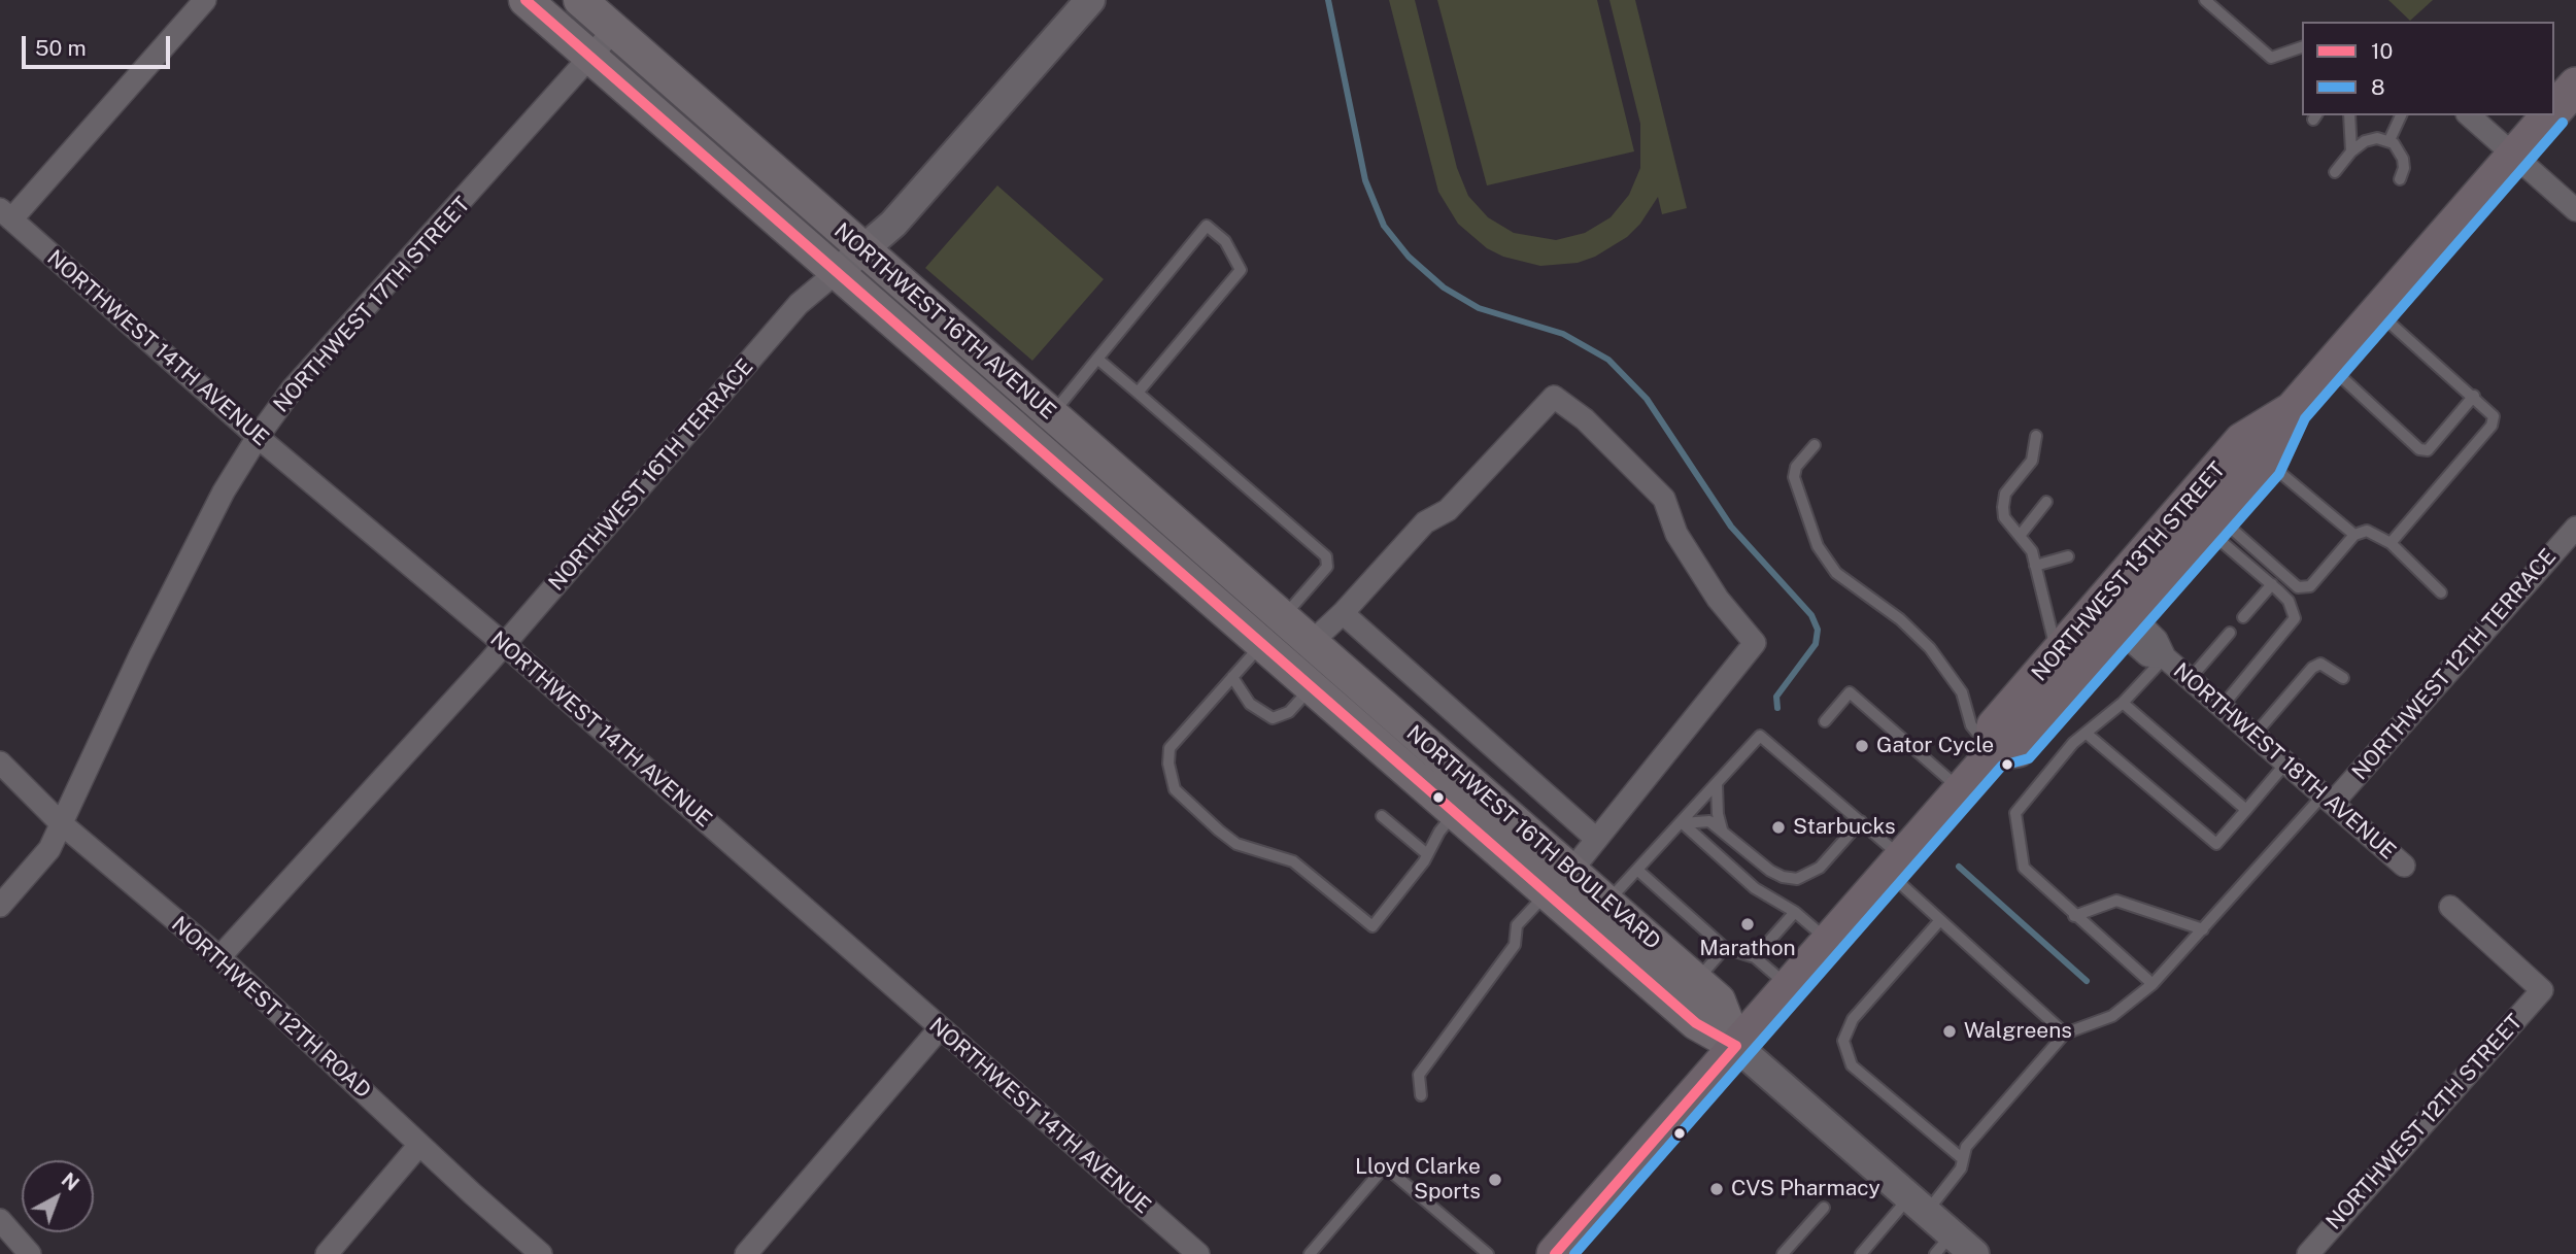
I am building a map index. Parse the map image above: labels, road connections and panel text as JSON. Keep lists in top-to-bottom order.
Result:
{
  "streets": {
    "main road": ["NORTHWEST 16TH AVENUE", "NORTHWEST 13TH STREET", "NORTHWEST 16TH BOULEVARD"],
    "street": [
      "NORTHWEST 17TH STREET",
      "NORTHWEST 14TH AVENUE",
      "NORTHWEST 16TH TERRACE",
      "NORTHWEST 12TH TERRACE",
      "NORTHWEST 18TH AVENUE",
      "NORTHWEST 12TH ROAD",
      "NORTHWEST 12TH STREET"
    ]
  },
  "crossings": [
    ["NORTHWEST 17TH STREET", "NORTHWEST 16TH AVENUE"],
    ["NORTHWEST 17TH STREET", "NORTHWEST 14TH AVENUE"],
    ["NORTHWEST 17TH STREET", "NORTHWEST 12TH ROAD"],
    ["NORTHWEST 16TH AVENUE", "NORTHWEST 16TH TERRACE"],
    ["NORTHWEST 16TH AVENUE", "NORTHWEST 13TH STREET"],
    ["NORTHWEST 16TH AVENUE", "NORTHWEST 16TH BOULEVARD"],
    ["NORTHWEST 14TH AVENUE", "NORTHWEST 16TH TERRACE"],
    ["NORTHWEST 16TH TERRACE", "NORTHWEST 12TH ROAD"],
    ["NORTHWEST 13TH STREET", "NORTHWEST 18TH AVENUE"],
    ["NORTHWEST 13TH STREET", "NORTHWEST 16TH BOULEVARD"],
    ["NORTHWEST 12TH TERRACE", "NORTHWEST 18TH AVENUE"]
  ],
  "places": [
    "Gator Cycle",
    "Starbucks",
    "Marathon",
    "Walgreens",
    "Lloyd Clarke Sports",
    "CVS Pharmacy"
  ],
  "lines": ["transit line 10", "transit line 8"],
  "legend": ["10", "8"],
  "scale_bar": "50 m",
  "north": "top right"
}
